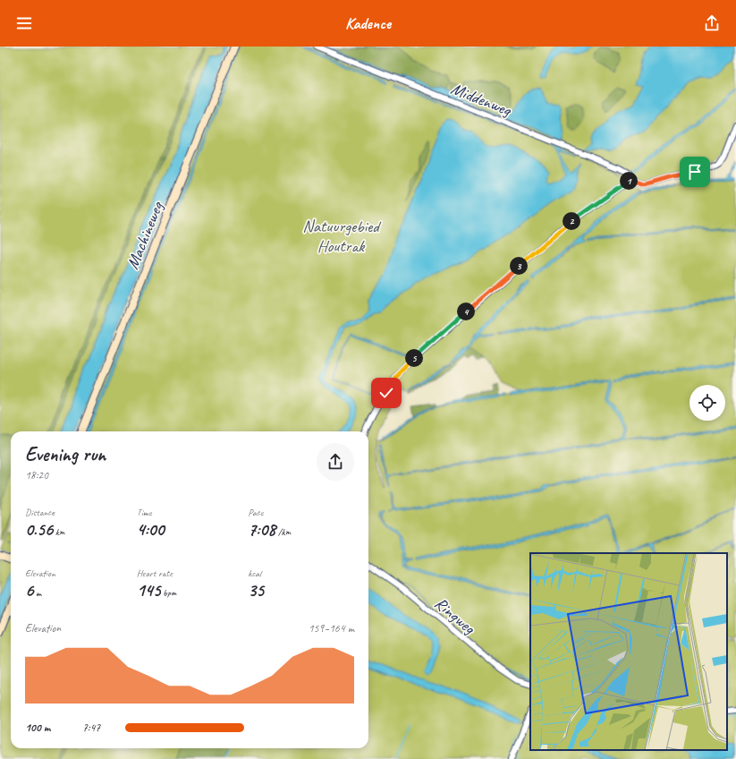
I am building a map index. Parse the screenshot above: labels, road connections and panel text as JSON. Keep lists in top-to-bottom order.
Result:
{
  "streets": {
    "street": ["Middenweg", "Machineweg", "Ringweg"]
  },
  "parks": ["Natuurgebied Houtrak"],
  "page": {
    "header": "Kadence",
    "pins": [
      "1",
      "2",
      "3",
      "4",
      "5"
    ],
    "heading": ["Evening run", "18:20"],
    "stats": [
      ["Distance", "0.56 km"],
      ["Time", "4:00"],
      ["Pace", "7:08 /km"],
      ["Elevation", "6 m"],
      ["Heart rate", "145 bpm"],
      ["kcal", "35"]
    ],
    "chart": ["Elevation", "159–164 m"],
    "list": [
      {
        "name": "100 m",
        "note": "7:47"
      }
    ]
  }
}
